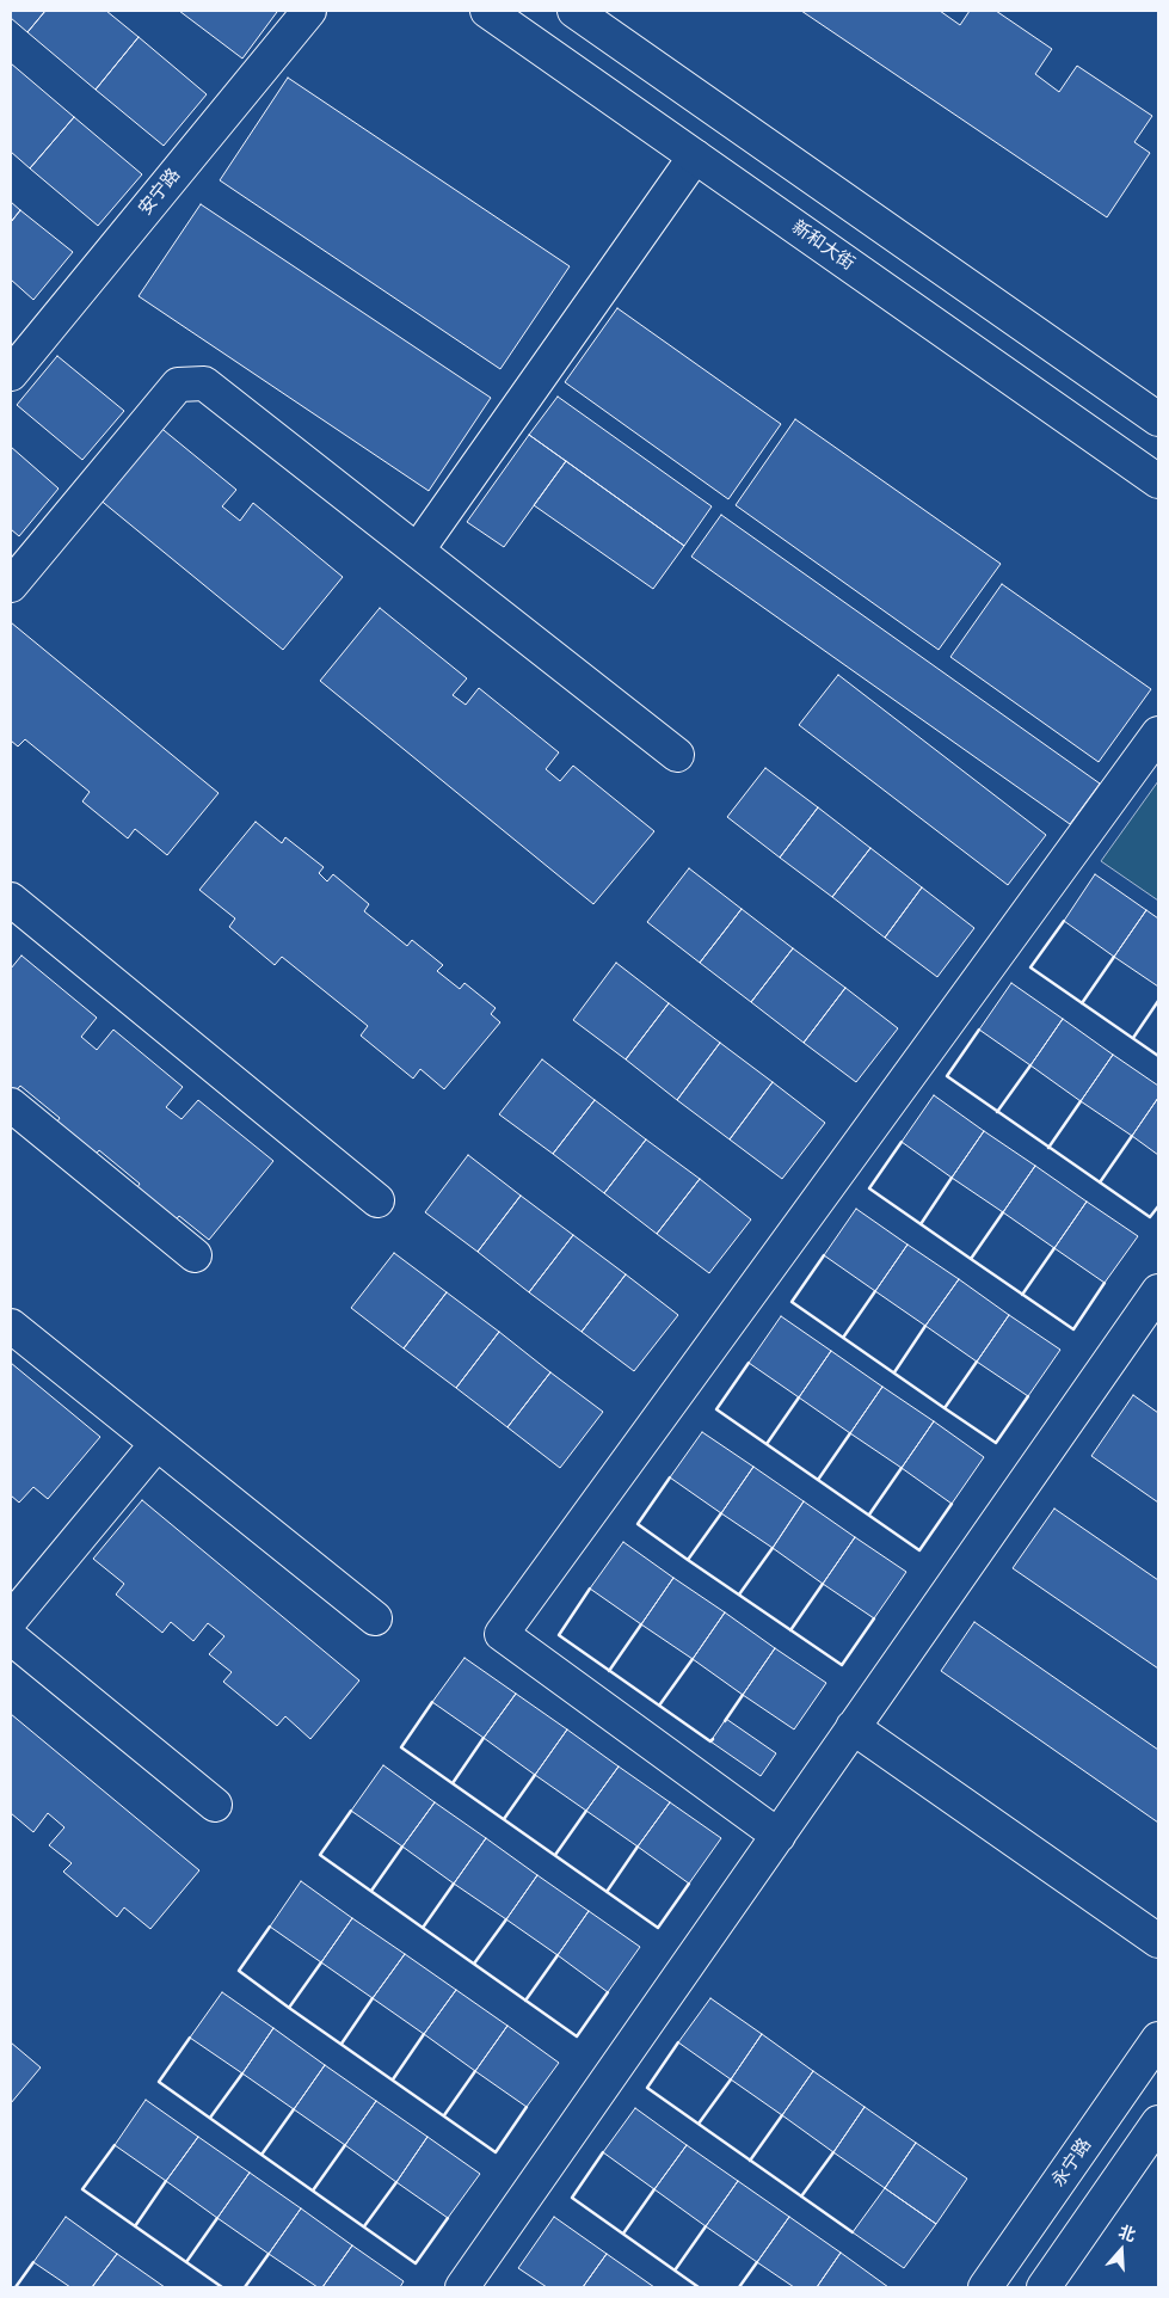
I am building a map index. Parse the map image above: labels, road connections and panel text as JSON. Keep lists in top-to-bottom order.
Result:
{
  "streets": {
    "street": ["安宁路", "新和大街", "永宁路"]
  },
  "north": "top"
}
